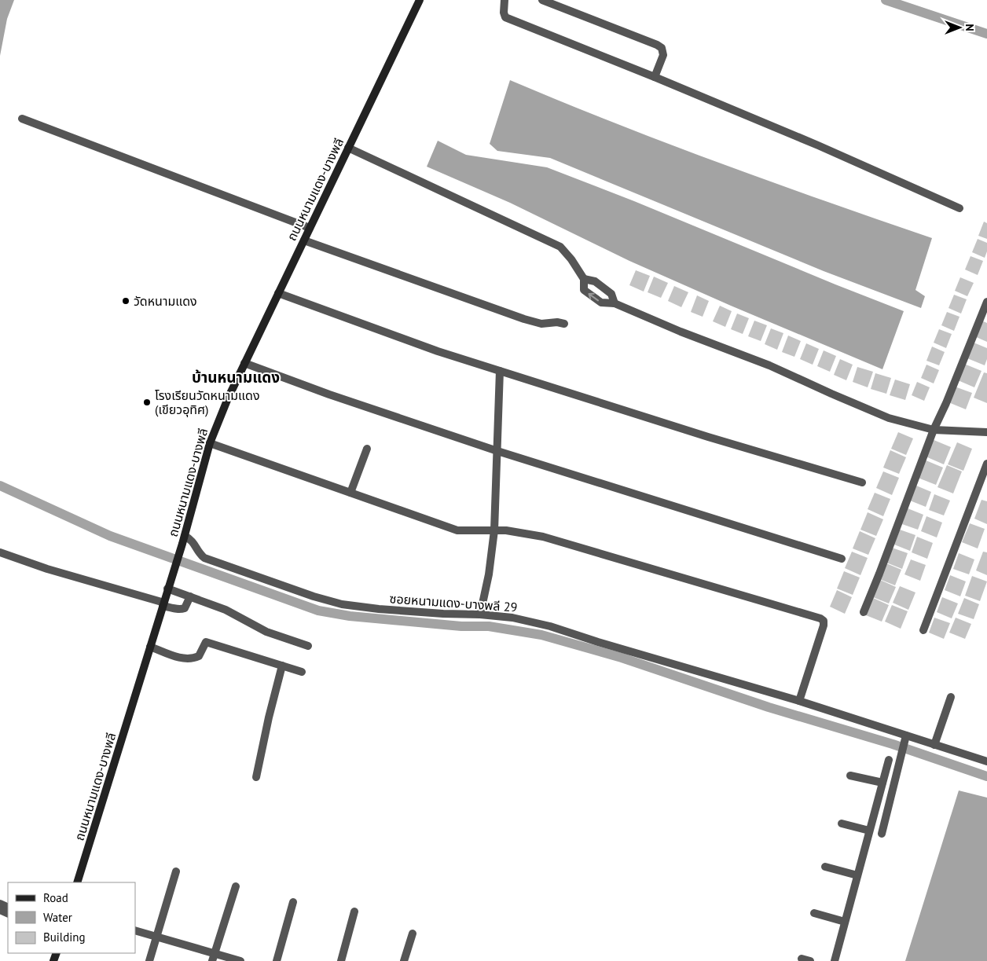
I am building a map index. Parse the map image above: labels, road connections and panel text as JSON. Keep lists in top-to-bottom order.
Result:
{
  "streets": {
    "main road": ["ถนนหนามแดง-บางพลี"],
    "street": ["ซอยหนามแดง-บางพลี 29"]
  },
  "crossings": [
    ["ถนนหนามแดง-บางพลี", "ซอยหนามแดง-บางพลี 29"]
  ],
  "districts": ["บ้านหนามแดง"],
  "places": ["วัดหนามแดง", "โรงเรียนวัดหนามแดง (เขียวอุทิศ)"],
  "legend": ["Road", "Water", "Building"],
  "north": "right"
}
